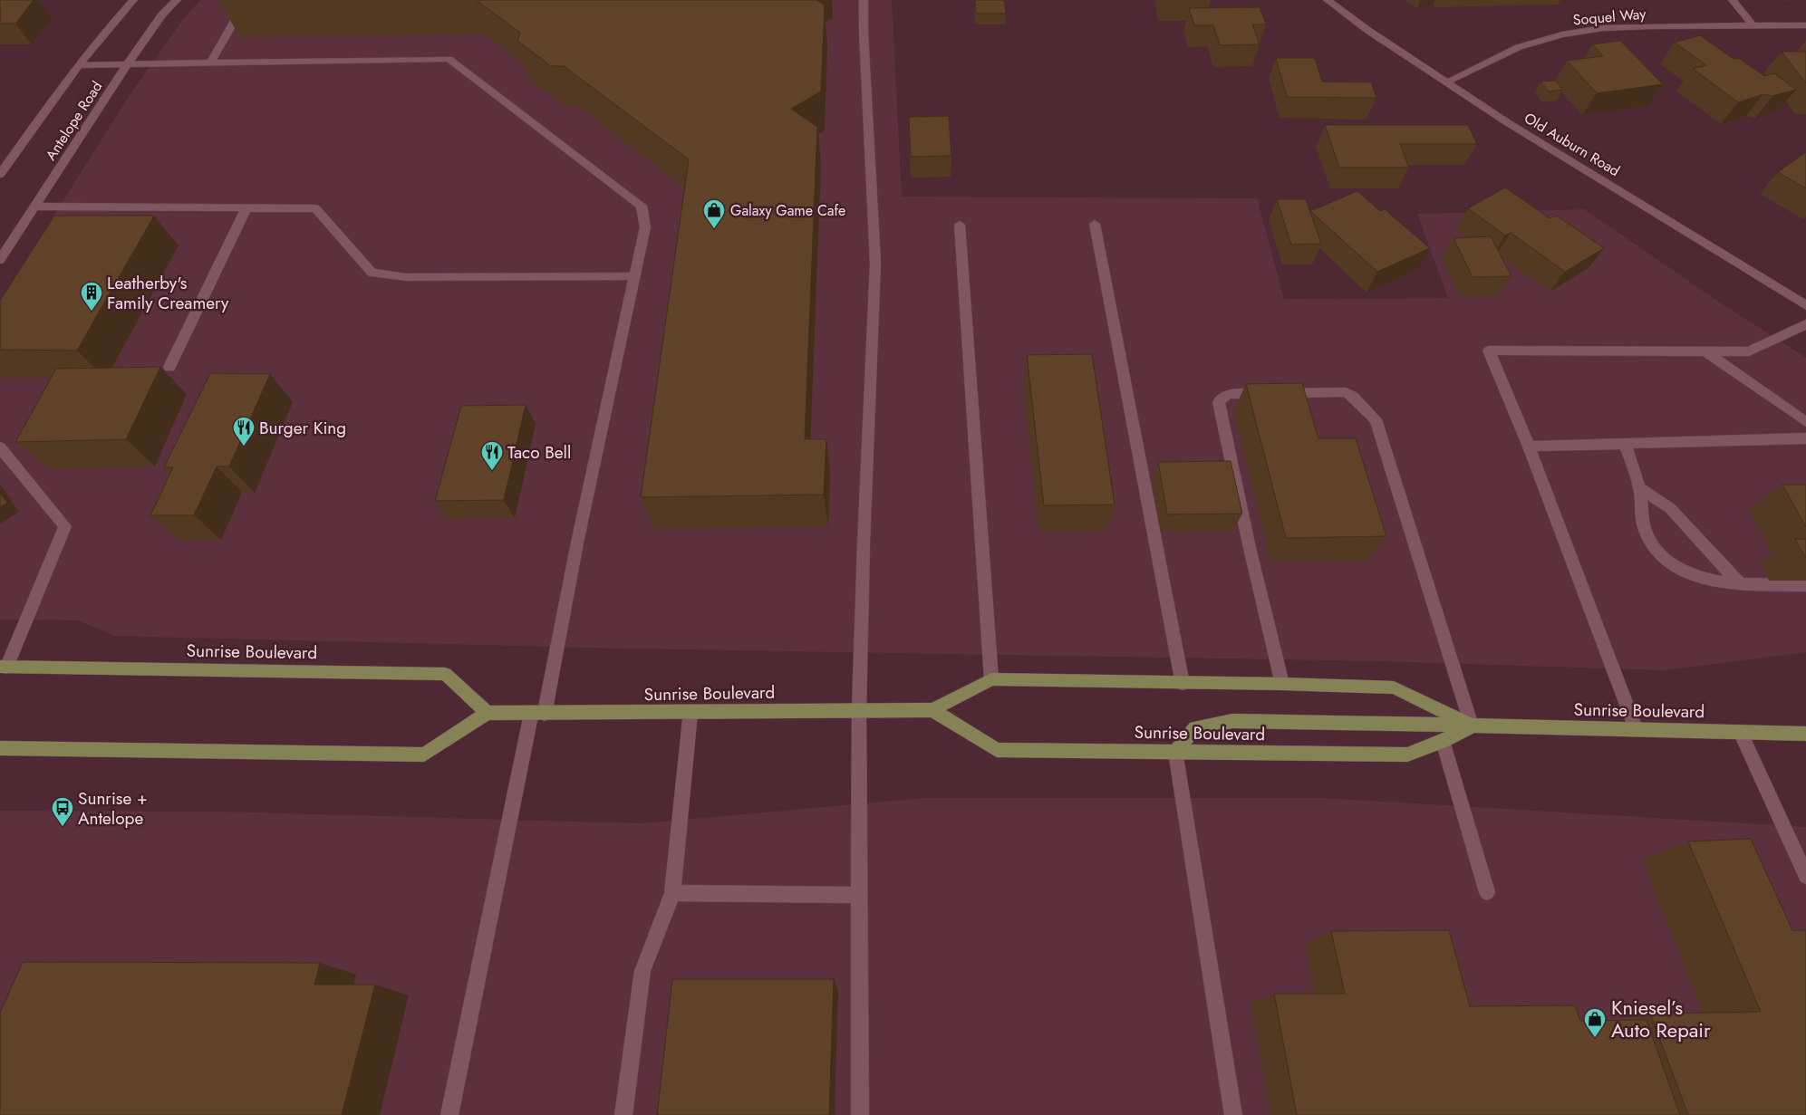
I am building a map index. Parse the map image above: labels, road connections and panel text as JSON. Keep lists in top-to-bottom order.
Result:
{
  "streets": {
    "main road": [
      "Soquel Way",
      "Antelope Road",
      "Old Auburn Road",
      "Sunrise Boulevard"
    ]
  },
  "crossings": [
    ["Soquel Way", "Old Auburn Road"]
  ],
  "places": {
    "shop": ["Galaxy Game Cafe", "Kniesel’s Auto Repair"],
    "building": ["Leatherby's Family Creamery"],
    "restaurant": ["Burger King", "Taco Bell"],
    "bus stop": ["Sunrise + Antelope"]
  }
}
